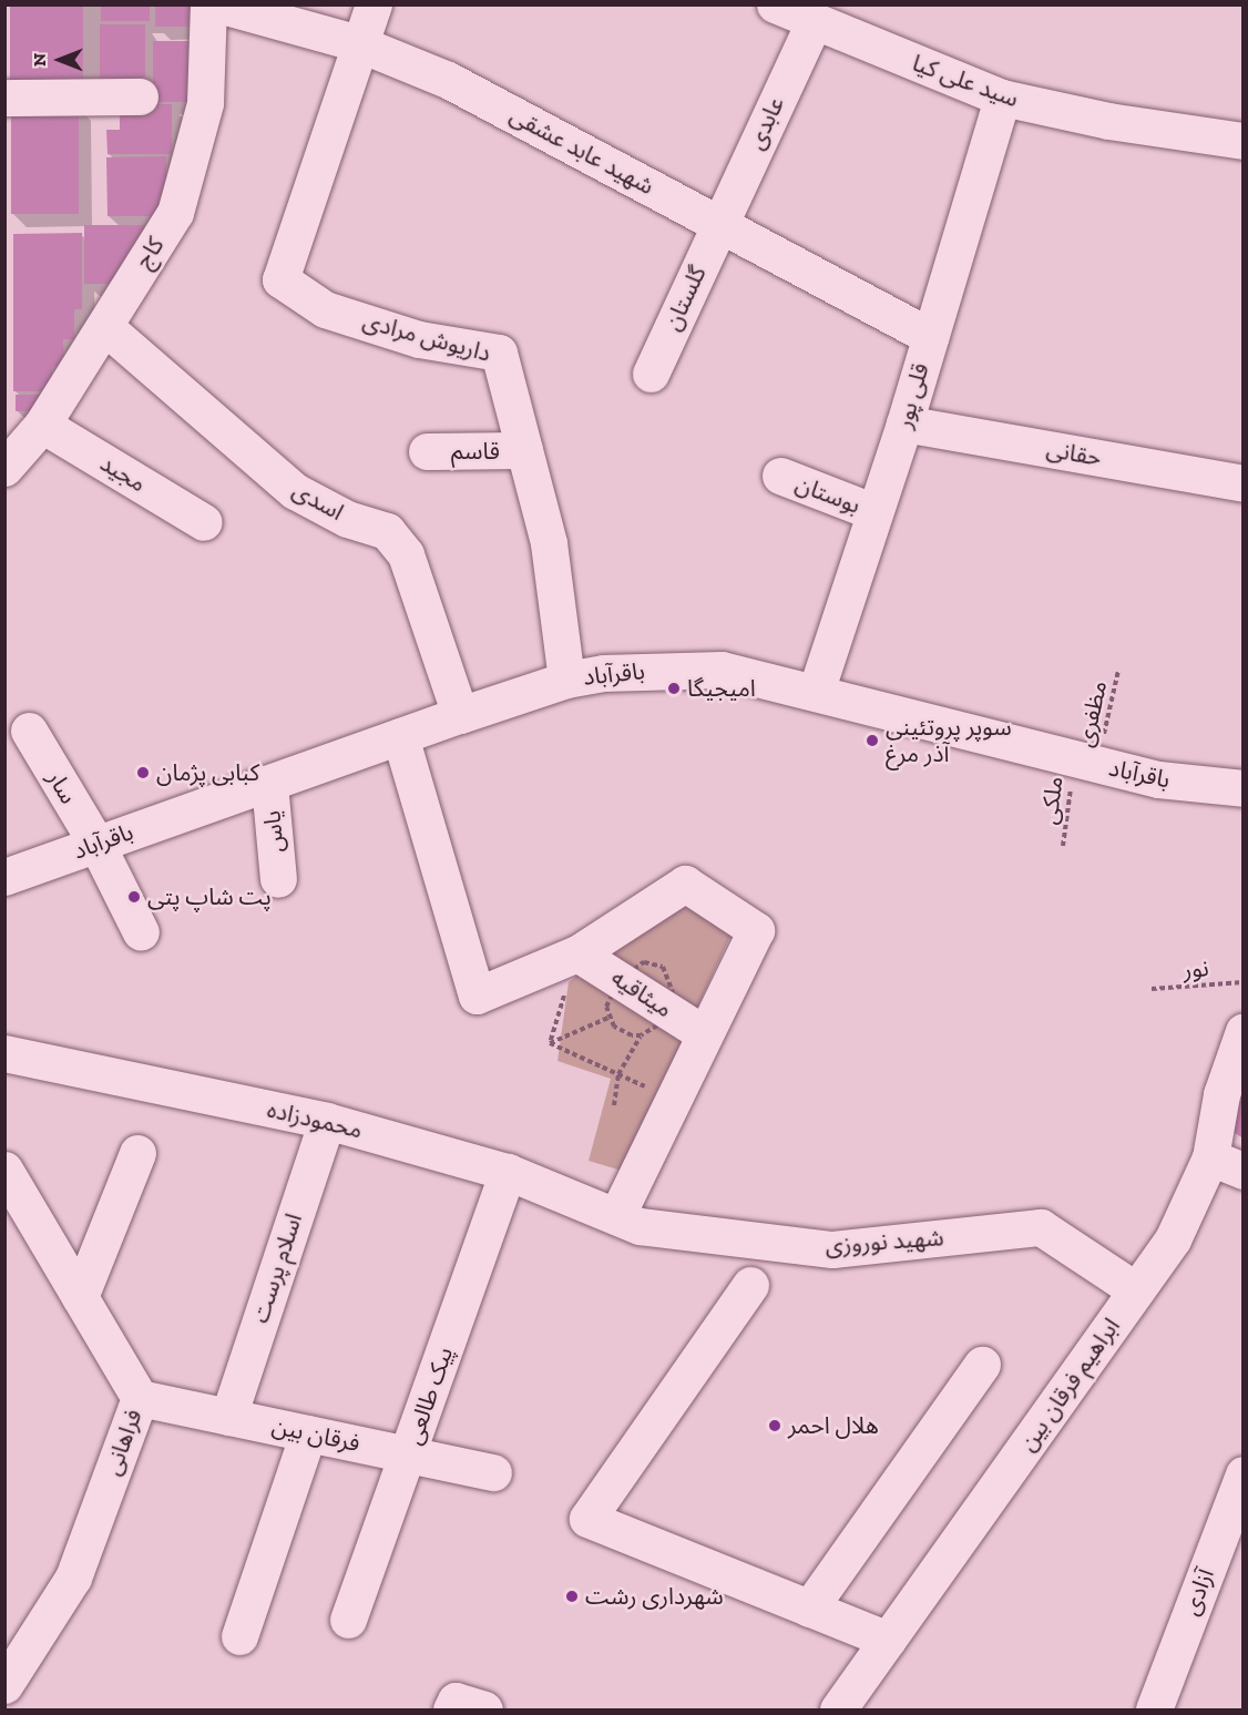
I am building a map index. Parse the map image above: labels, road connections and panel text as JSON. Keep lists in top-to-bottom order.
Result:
{
  "streets": {
    "street": [
      "سید علی کیا",
      "عابدی",
      "شهید عابد عشقی",
      "کاج",
      "گلستان",
      "داریوش مرادی",
      "قلی پور",
      "قاسم",
      "حقانی",
      "مجید",
      "بوستان",
      "اسدی",
      "باقرآباد",
      "سار",
      "یاس",
      "میثاقیه",
      "محمودزاده",
      "شهید نوروزی",
      "اسلام پرست",
      "ابراهیم فرقان بین",
      "پیک طالعی",
      "فرقان بین",
      "فراهانی",
      "آزادی"
    ],
    "path": ["مظفری", "ملکی", "نور"]
  },
  "crossings": [
    ["سید علی کیا", "عابدی"],
    ["سید علی کیا", "قلی پور"],
    ["عابدی", "شهید عابد عشقی"],
    ["عابدی", "گلستان"],
    ["شهید عابد عشقی", "گلستان"],
    ["شهید عابد عشقی", "داریوش مرادی"],
    ["شهید عابد عشقی", "قلی پور"],
    ["کاج", "مجید"],
    ["کاج", "اسدی"],
    ["داریوش مرادی", "قاسم"],
    ["داریوش مرادی", "باقرآباد"],
    ["قلی پور", "حقانی"],
    ["قلی پور", "بوستان"],
    ["قلی پور", "باقرآباد"],
    ["اسدی", "باقرآباد"],
    ["باقرآباد", "مظفری"],
    ["باقرآباد", "سار"],
    ["باقرآباد", "ملکی"],
    ["باقرآباد", "یاس"],
    ["مظفری", "ملکی"],
    ["محمودزاده", "شهید نوروزی"],
    ["محمودزاده", "اسلام پرست"],
    ["محمودزاده", "پیک طالعی"],
    ["شهید نوروزی", "ابراهیم فرقان بین"],
    ["اسلام پرست", "فرقان بین"],
    ["پیک طالعی", "فرقان بین"],
    ["فرقان بین", "فراهانی"]
  ],
  "places": [
    "امیجیگا",
    "سوپر پروتئینی آذر مرغ",
    "کبابی پژمان",
    "پت شاپ پتی",
    "هلال احمر",
    "شهرداری رشت"
  ],
  "north": "left"
}
